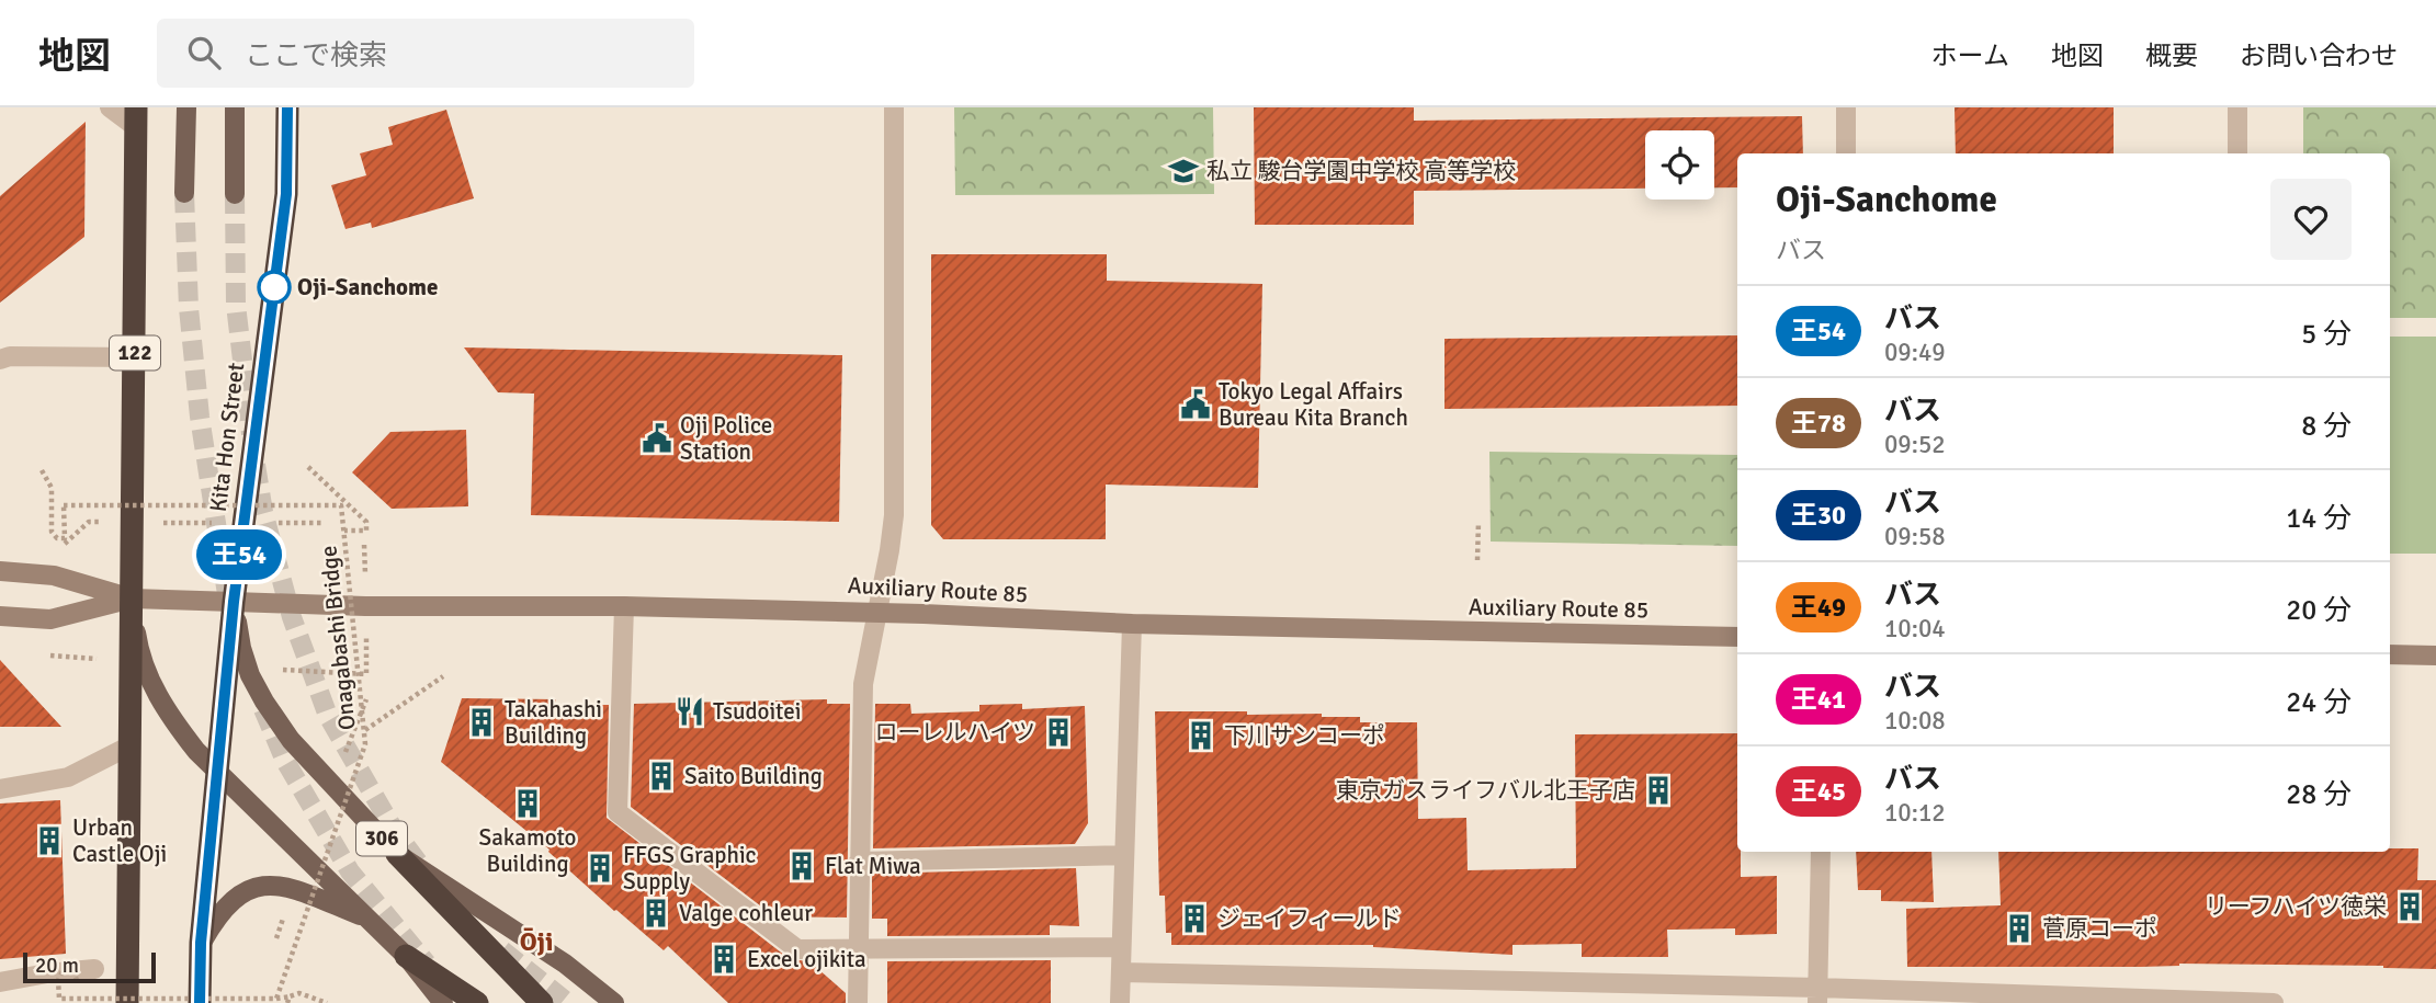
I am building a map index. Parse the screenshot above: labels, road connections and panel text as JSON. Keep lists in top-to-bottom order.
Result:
{
  "streets": {
    "highway": ["122", "Kita Hon Street"],
    "main road": ["306"],
    "street": ["Auxiliary Route 85"],
    "path": ["Onagabashi Bridge"]
  },
  "crossings": [
    ["122", "Auxiliary Route 85"],
    ["Kita Hon Street", "Auxiliary Route 85"],
    ["Kita Hon Street", "306"],
    ["Auxiliary Route 85", "306"]
  ],
  "districts": ["Ōji"],
  "places": {
    "school or university": ["私立 駿台学園中学校 高等学校"],
    "other": ["Oji-Sanchome"],
    "public building": ["Tokyo Legal Affairs Bureau Kita Branch", "Oji Police Station"],
    "restaurant": ["Tsudoitei"],
    "building": [
      "Takahashi Building",
      "ローレルハイツ",
      "下川サンコーポ",
      "Saito Building",
      "東京ガスライフバル北王子店",
      "Sakamoto Building",
      "Urban Castle Oji",
      "Flat Miwa",
      "FFGS Graphic Supply",
      "リーフハイツ徳栄",
      "Valge cohleur",
      "ジェイフィールド",
      "菅原コーポ",
      "Excel ojikita"
    ]
  },
  "lines": ["bus line 王54"],
  "scale_bar": "20 m",
  "page": {
    "header": "地図",
    "search": "ここで検索",
    "nav": [
      "ホーム",
      "地図",
      "概要",
      "お問い合わせ"
    ],
    "on_map": "王54",
    "heading": ["Oji-Sanchome", "バス"],
    "list": [
      {
        "mark": "王54",
        "name": "バス",
        "note": "09:49",
        "value": "5 分"
      },
      {
        "mark": "王78",
        "name": "バス",
        "note": "09:52",
        "value": "8 分"
      },
      {
        "mark": "王30",
        "name": "バス",
        "note": "09:58",
        "value": "14 分"
      },
      {
        "mark": "王49",
        "name": "バス",
        "note": "10:04",
        "value": "20 分"
      },
      {
        "mark": "王41",
        "name": "バス",
        "note": "10:08",
        "value": "24 分"
      },
      {
        "mark": "王45",
        "name": "バス",
        "note": "10:12",
        "value": "28 分"
      }
    ],
    "scale": "20 m"
  }
}
